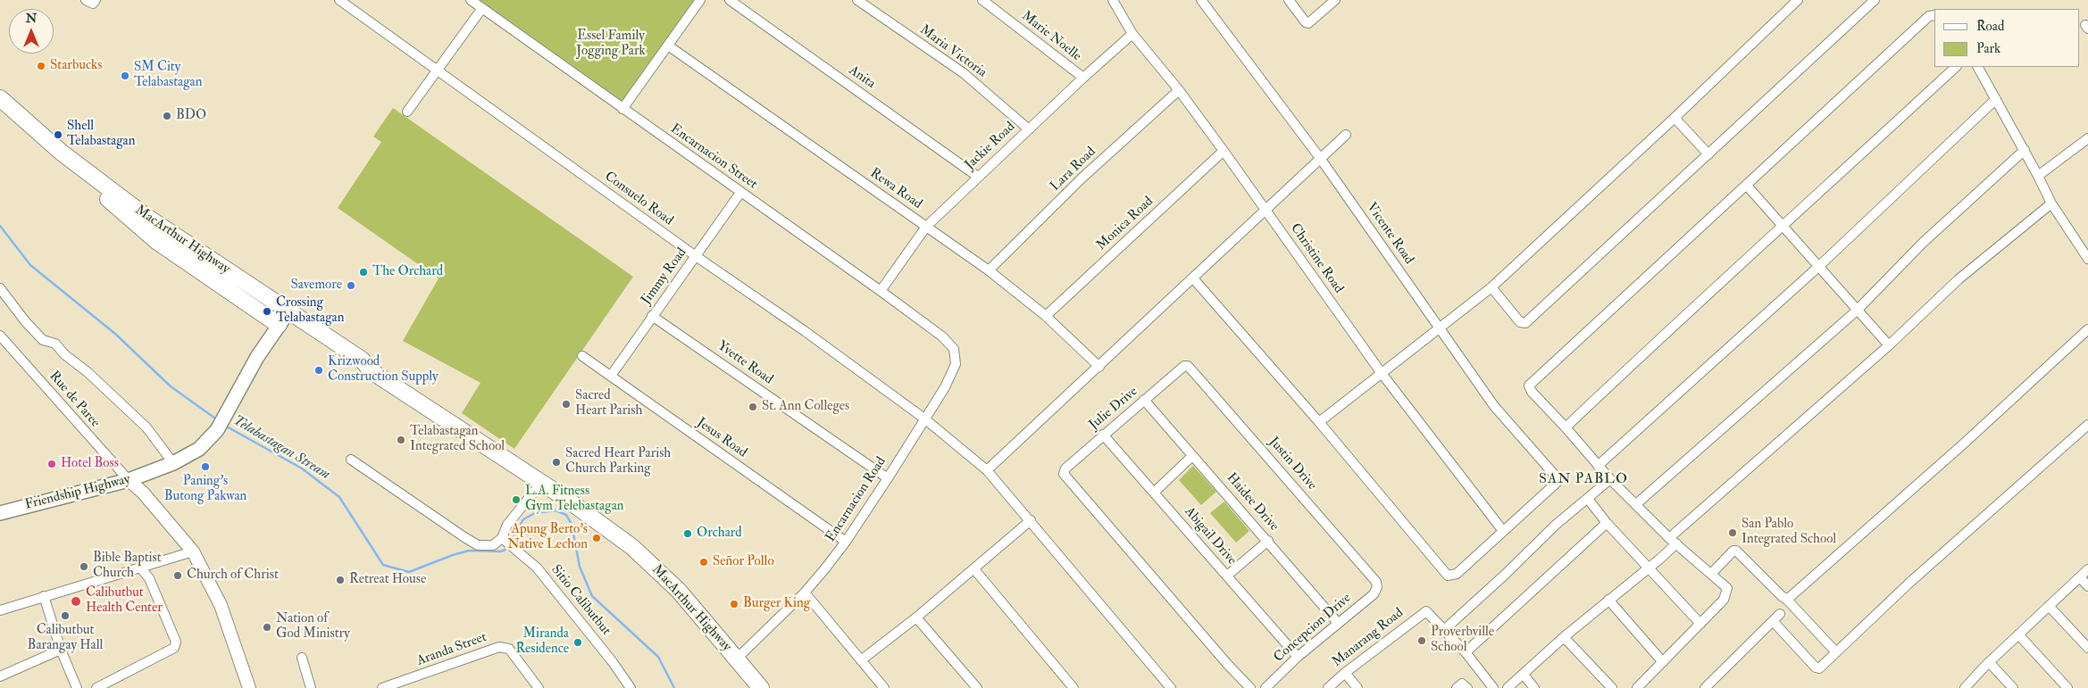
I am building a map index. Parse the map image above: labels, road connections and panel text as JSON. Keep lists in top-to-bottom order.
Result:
{
  "streets": {
    "highway": ["MacArthur Highway"],
    "main road": ["Friendship Highway"],
    "street": [
      "Marie Noelle",
      "Maria Victoria",
      "Anita",
      "Jackie Road",
      "Encarnacion Street",
      "Lara Road",
      "Rewa Road",
      "Consuelo Road",
      "Monica Road",
      "Vicente Road",
      "Christine Road",
      "Jimmy Road",
      "Yvette Road",
      "Rue de Paree",
      "Julie Drive",
      "Jesus Road",
      "Justin Drive",
      "Encarnacion Road",
      "Haidee Drive",
      "Abigail Drive",
      "Sitio Calibutbut",
      "Concepcion Drive",
      "Manarang Road",
      "Aranda Street"
    ]
  },
  "crossings": [
    ["Marie Noelle", "Jackie Road"],
    ["Maria Victoria", "Jackie Road"],
    ["Anita", "Jackie Road"],
    ["Jackie Road", "Encarnacion Street"],
    ["Jackie Road", "Rewa Road"],
    ["Jackie Road", "Christine Road"],
    ["Encarnacion Street", "Jimmy Road"],
    ["Encarnacion Street", "Encarnacion Road"],
    ["Lara Road", "Rewa Road"],
    ["Lara Road", "Christine Road"],
    ["Rewa Road", "Monica Road"],
    ["Consuelo Road", "Jimmy Road"],
    ["Consuelo Road", "Encarnacion Road"],
    ["Monica Road", "Christine Road"],
    ["Vicente Road", "Christine Road"],
    ["MacArthur Highway", "Friendship Highway"],
    ["MacArthur Highway", "Encarnacion Road"],
    ["Jimmy Road", "Yvette Road"],
    ["Jimmy Road", "Jesus Road"],
    ["Yvette Road", "Encarnacion Road"],
    ["Rue de Paree", "Friendship Highway"],
    ["Julie Drive", "Justin Drive"],
    ["Julie Drive", "Haidee Drive"],
    ["Julie Drive", "Abigail Drive"],
    ["Jesus Road", "Encarnacion Road"],
    ["Justin Drive", "Concepcion Drive"],
    ["Haidee Drive", "Concepcion Drive"],
    ["Abigail Drive", "Concepcion Drive"]
  ],
  "districts": ["SAN PABLO"],
  "water": ["Telabastagan Stream"],
  "parks": ["Essel Family Jogging Park"],
  "places": [
    "Starbucks",
    "SM City Telabastagan",
    "BDO",
    "Shell Telabastagan",
    "The Orchard",
    "Savemore",
    "Crossing Telabastagan",
    "Krizwood Construction Supply",
    "Sacred Heart Parish",
    "St. Ann Colleges",
    "Telabastagan Integrated School",
    "Sacred Heart Parish Church Parking",
    "Hotel Boss",
    "Paning's Butong Pakwan",
    "L.A. Fitness Gym Telebastagan",
    "San Pablo Integrated School",
    "Orchard",
    "Apung Berto's Native Lechon",
    "Señor Pollo",
    "Bible Baptist Church",
    "Church of Christ",
    "Retreat House",
    "Calibutbut Health Center",
    "Burger King",
    "Calibutbut Barangay Hall",
    "Nation of God Ministry",
    "Proverbville School",
    "Miranda Residence"
  ],
  "legend": ["Road", "Park"],
  "north": "top"
}
